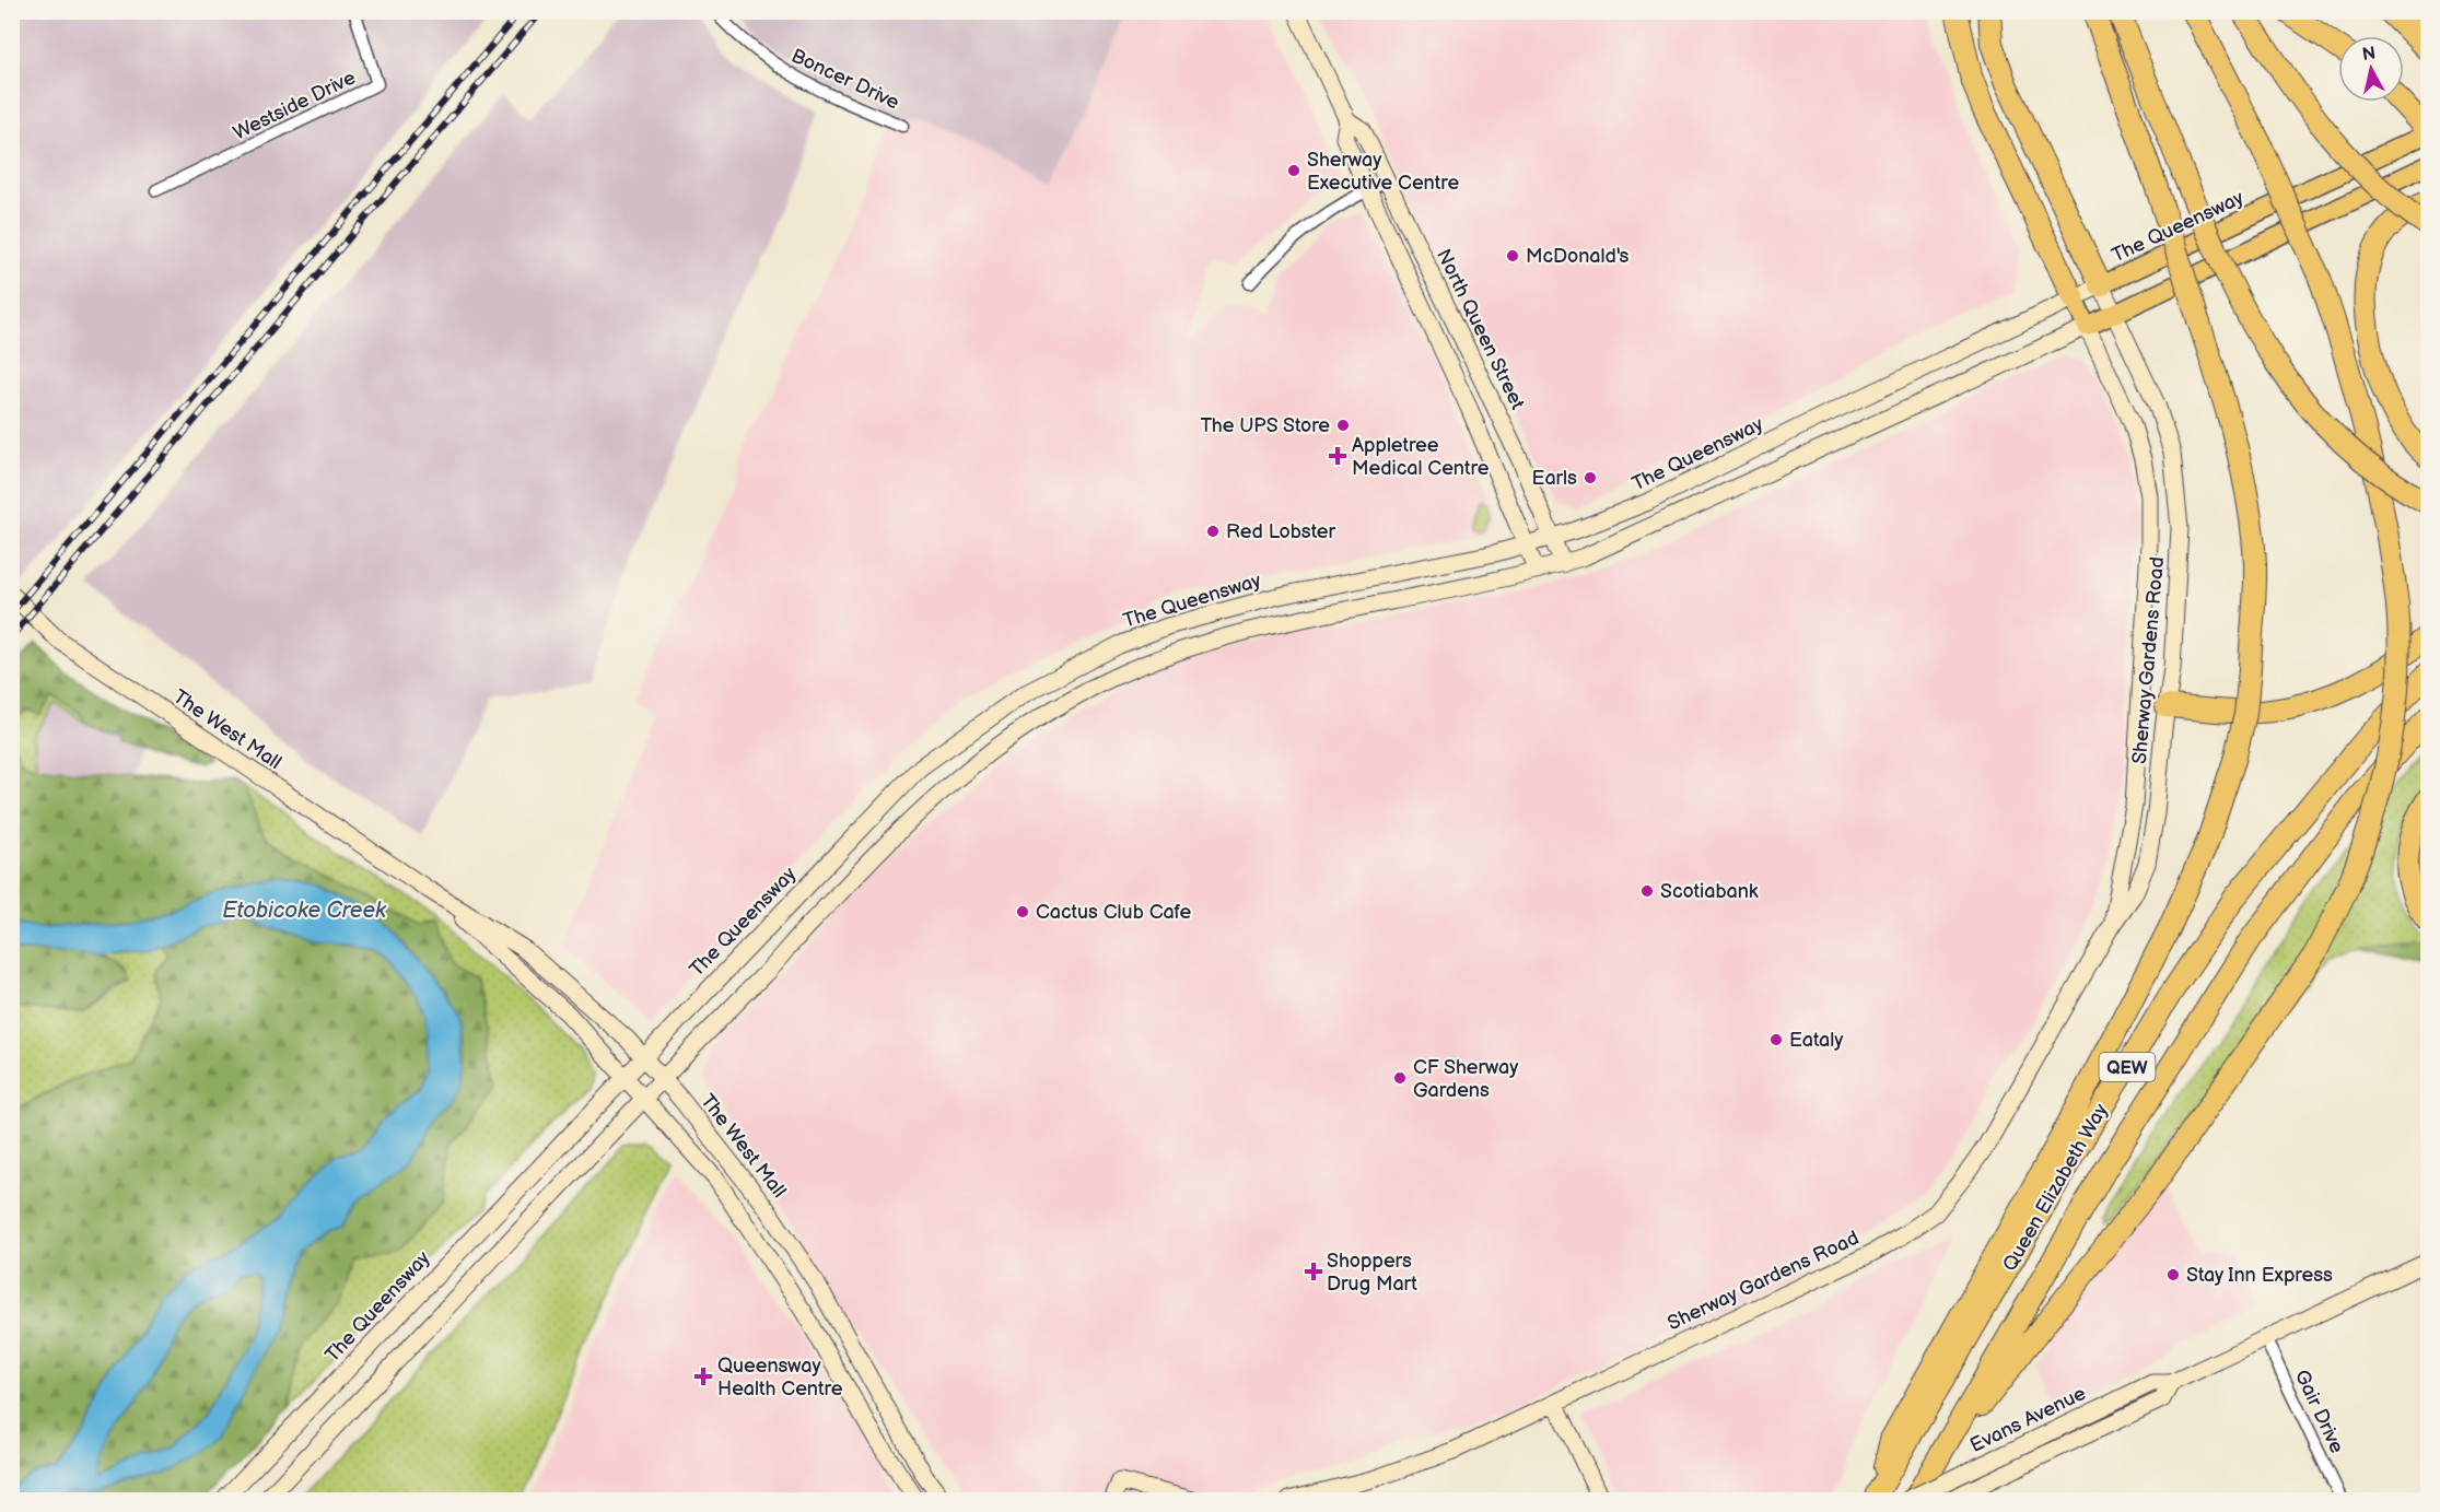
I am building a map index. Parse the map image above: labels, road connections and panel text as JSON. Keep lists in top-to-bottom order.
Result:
{
  "streets": {
    "highway": ["QEW", "Queen Elizabeth Way"],
    "main road": [
      "The Queensway",
      "North Queen Street",
      "Sherway Gardens Road",
      "The West Mall",
      "Evans Avenue"
    ],
    "street": ["Boncer Drive", "Westside Drive", "Gair Drive"]
  },
  "crossings": [
    ["The Queensway", "North Queen Street"],
    ["The Queensway", "Sherway Gardens Road"],
    ["The Queensway", "The West Mall"],
    ["Gair Drive", "Evans Avenue"]
  ],
  "water": ["Etobicoke Creek"],
  "places": {
    "other": [
      "Sherway Executive Centre",
      "McDonald's",
      "The UPS Store",
      "Earls",
      "Red Lobster",
      "Scotiabank",
      "Cactus Club Cafe",
      "Eataly",
      "CF Sherway Gardens",
      "Stay Inn Express"
    ],
    "health": ["Appletree Medical Centre", "Shoppers Drug Mart", "Queensway Health Centre"]
  },
  "north": "top"
}
